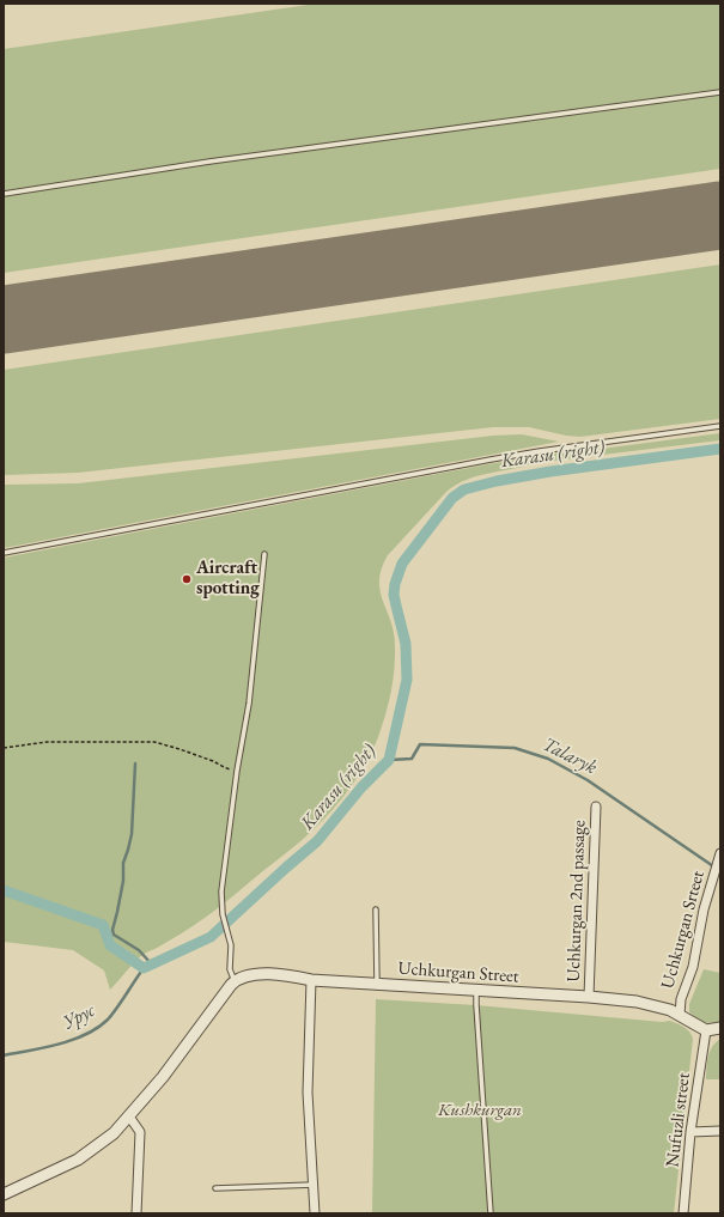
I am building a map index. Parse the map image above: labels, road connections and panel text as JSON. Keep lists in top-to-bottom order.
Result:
{
  "streets": {
    "street": [
      "Uchkurgan 2nd passage",
      "Uchkurgan Srteet",
      "Uchkurgan Street",
      "Nufuzli street"
    ]
  },
  "crossings": [
    ["Uchkurgan 2nd passage", "Uchkurgan Street"],
    ["Uchkurgan Srteet", "Uchkurgan Street"],
    ["Uchkurgan Street", "Nufuzli street"]
  ],
  "water": ["Karasu (right)", "Talaryk", "Урус"],
  "parks": ["Kushkurgan"],
  "places": ["Aircraft spotting"]
}
